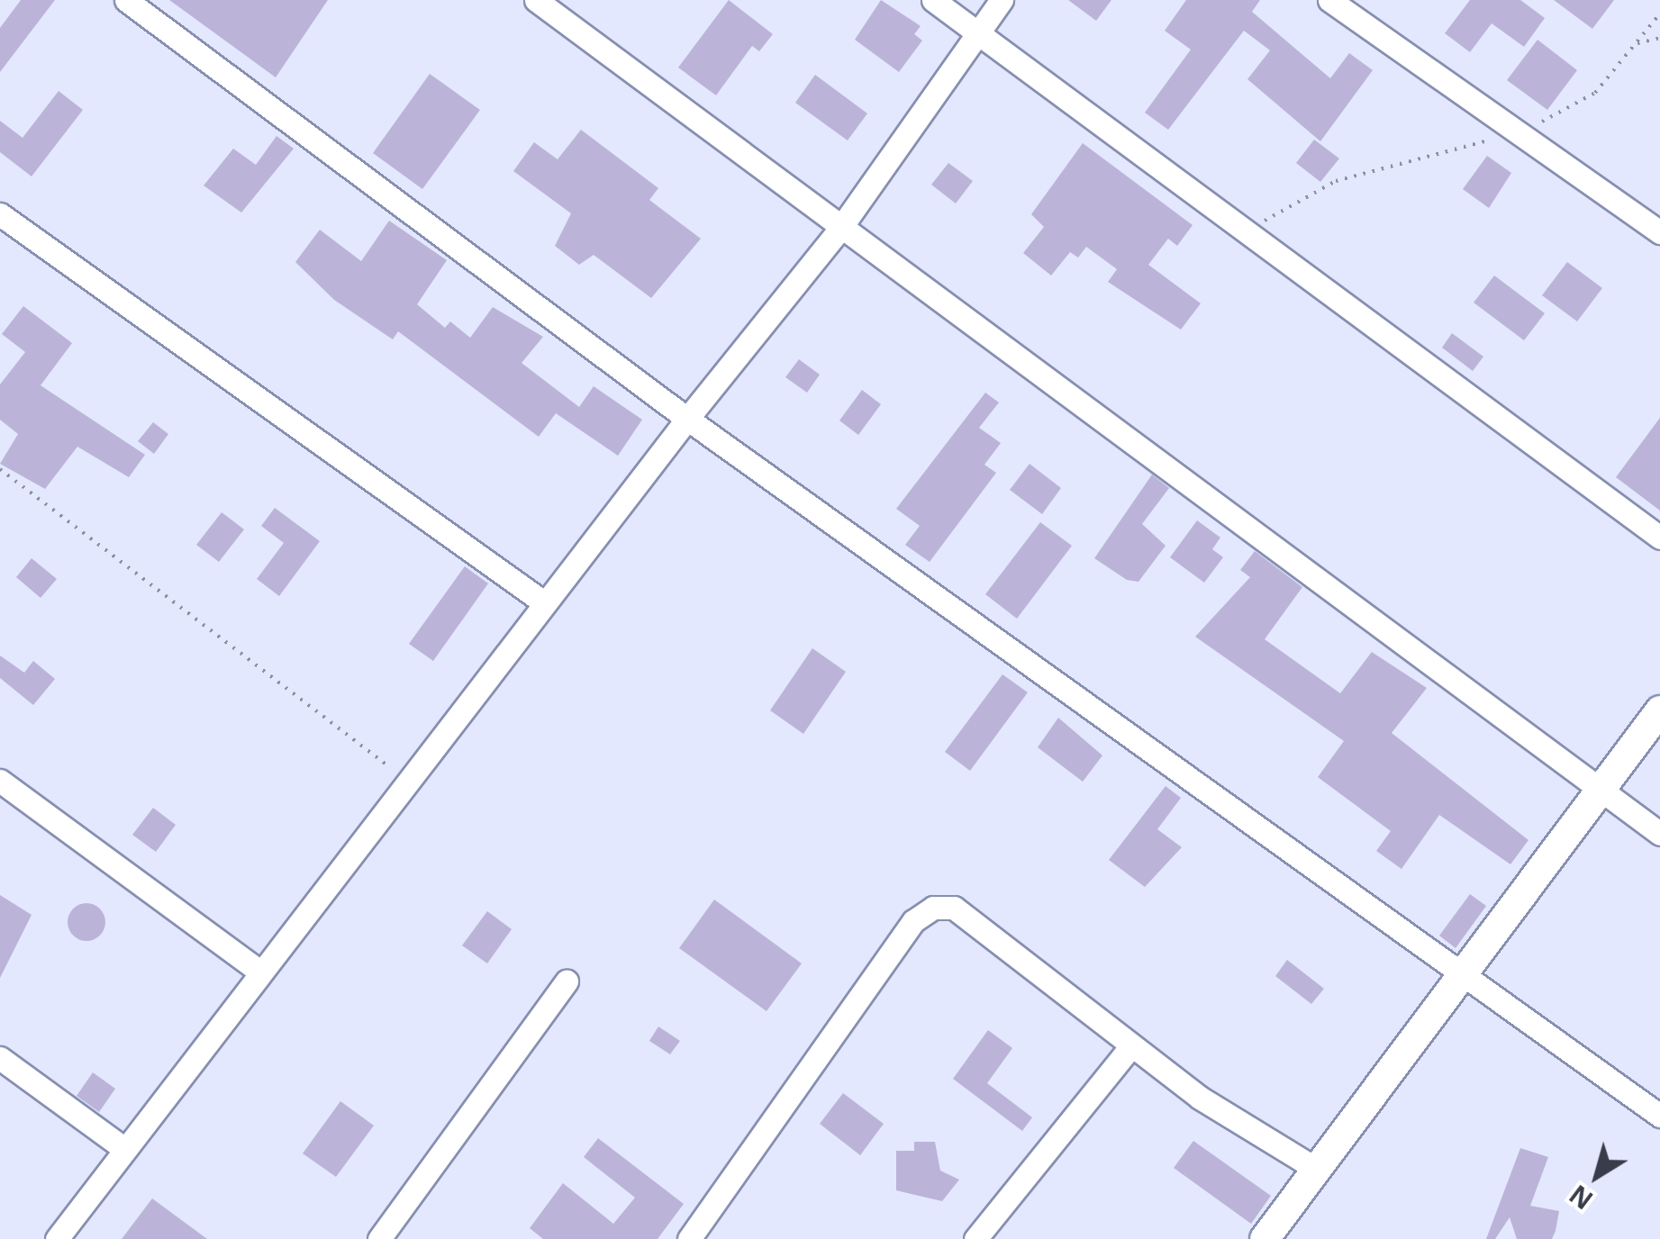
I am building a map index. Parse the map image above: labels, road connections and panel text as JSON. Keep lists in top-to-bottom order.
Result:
{
  "north": "bottom left"
}
